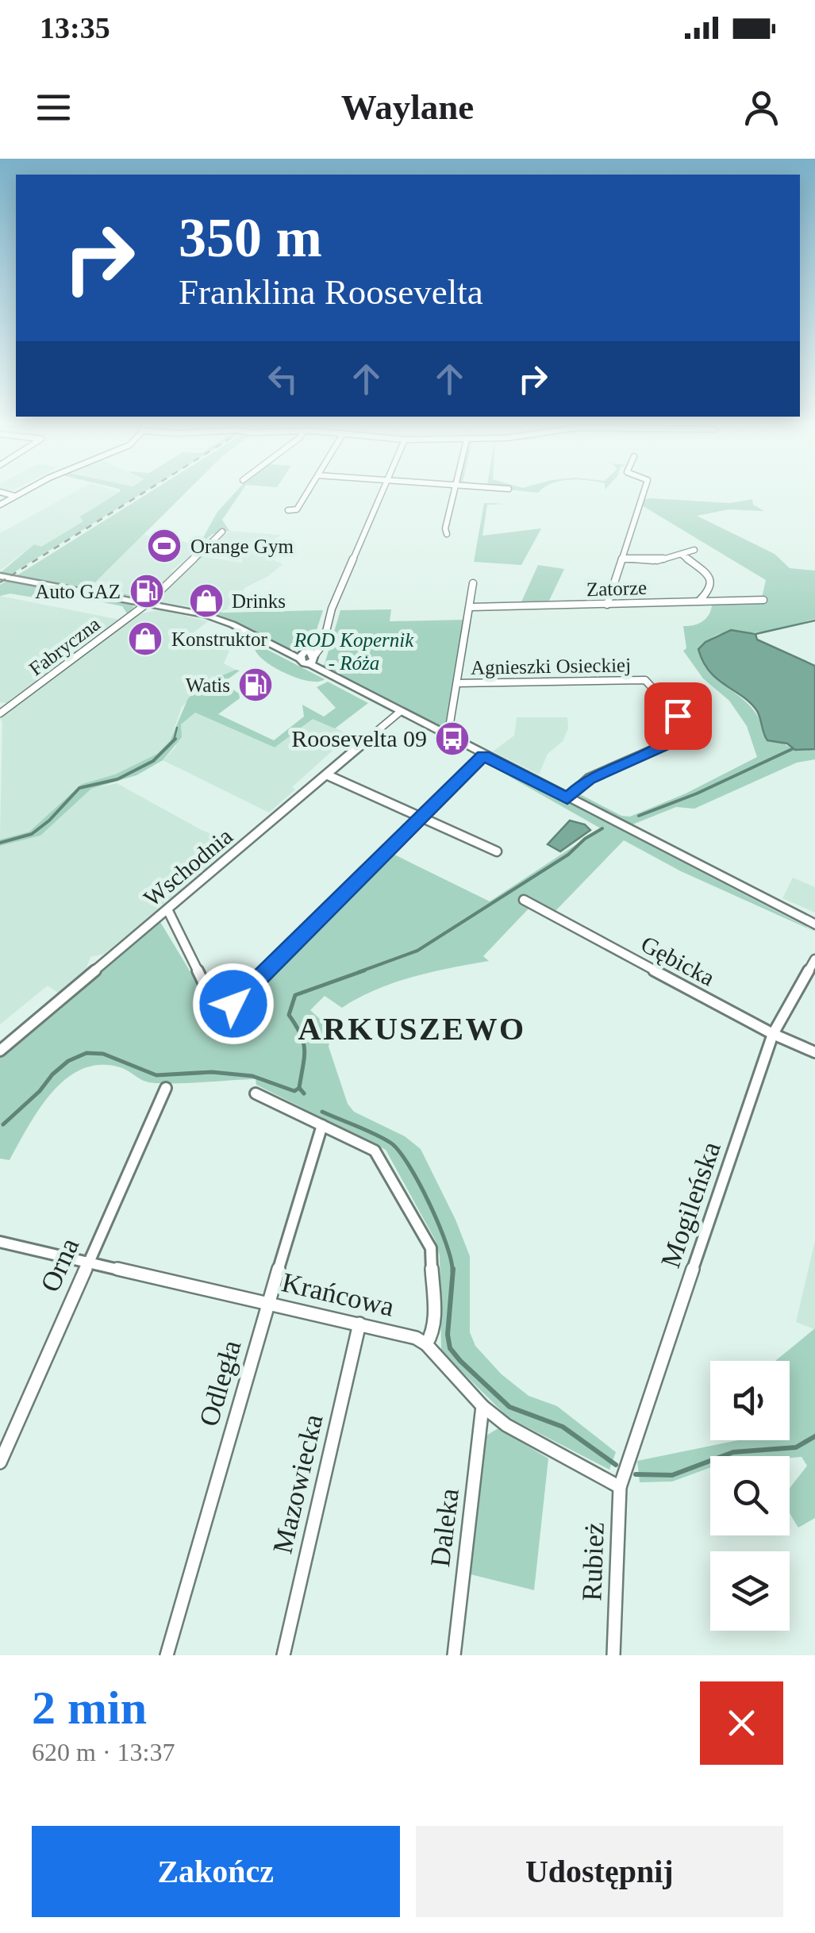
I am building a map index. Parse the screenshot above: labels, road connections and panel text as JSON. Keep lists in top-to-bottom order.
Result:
{
  "streets": {
    "street": [
      "Zatorze",
      "Fabryczna",
      "Agnieszki Osieckiej",
      "Wschodnia",
      "Gębicka",
      "Mogileńska",
      "Orna",
      "Krańcowa",
      "Odległa",
      "Mazowiecka",
      "Daleka",
      "Rubież"
    ]
  },
  "crossings": [
    ["Gębicka", "Mogileńska"],
    ["Mogileńska", "Rubież"],
    ["Orna", "Krańcowa"],
    ["Krańcowa", "Odległa"],
    ["Krańcowa", "Mazowiecka"],
    ["Krańcowa", "Daleka"],
    ["Krańcowa", "Rubież"]
  ],
  "districts": ["ARKUSZEWO"],
  "parks": ["ROD Kopernik - Róża"],
  "places": {
    "sports": ["Orange Gym"],
    "fuel station": ["Auto GAZ", "Watis"],
    "shop": ["Drinks", "Konstruktor"],
    "bus stop": ["Roosevelta 09"]
  },
  "page": {
    "status": "13:35",
    "header": "Waylane",
    "turn": ["350 m", "Franklina Roosevelta"],
    "heading": ["2 min", "620 m · 13:37"],
    "buttons": ["Zakończ", "Udostępnij"]
  }
}
